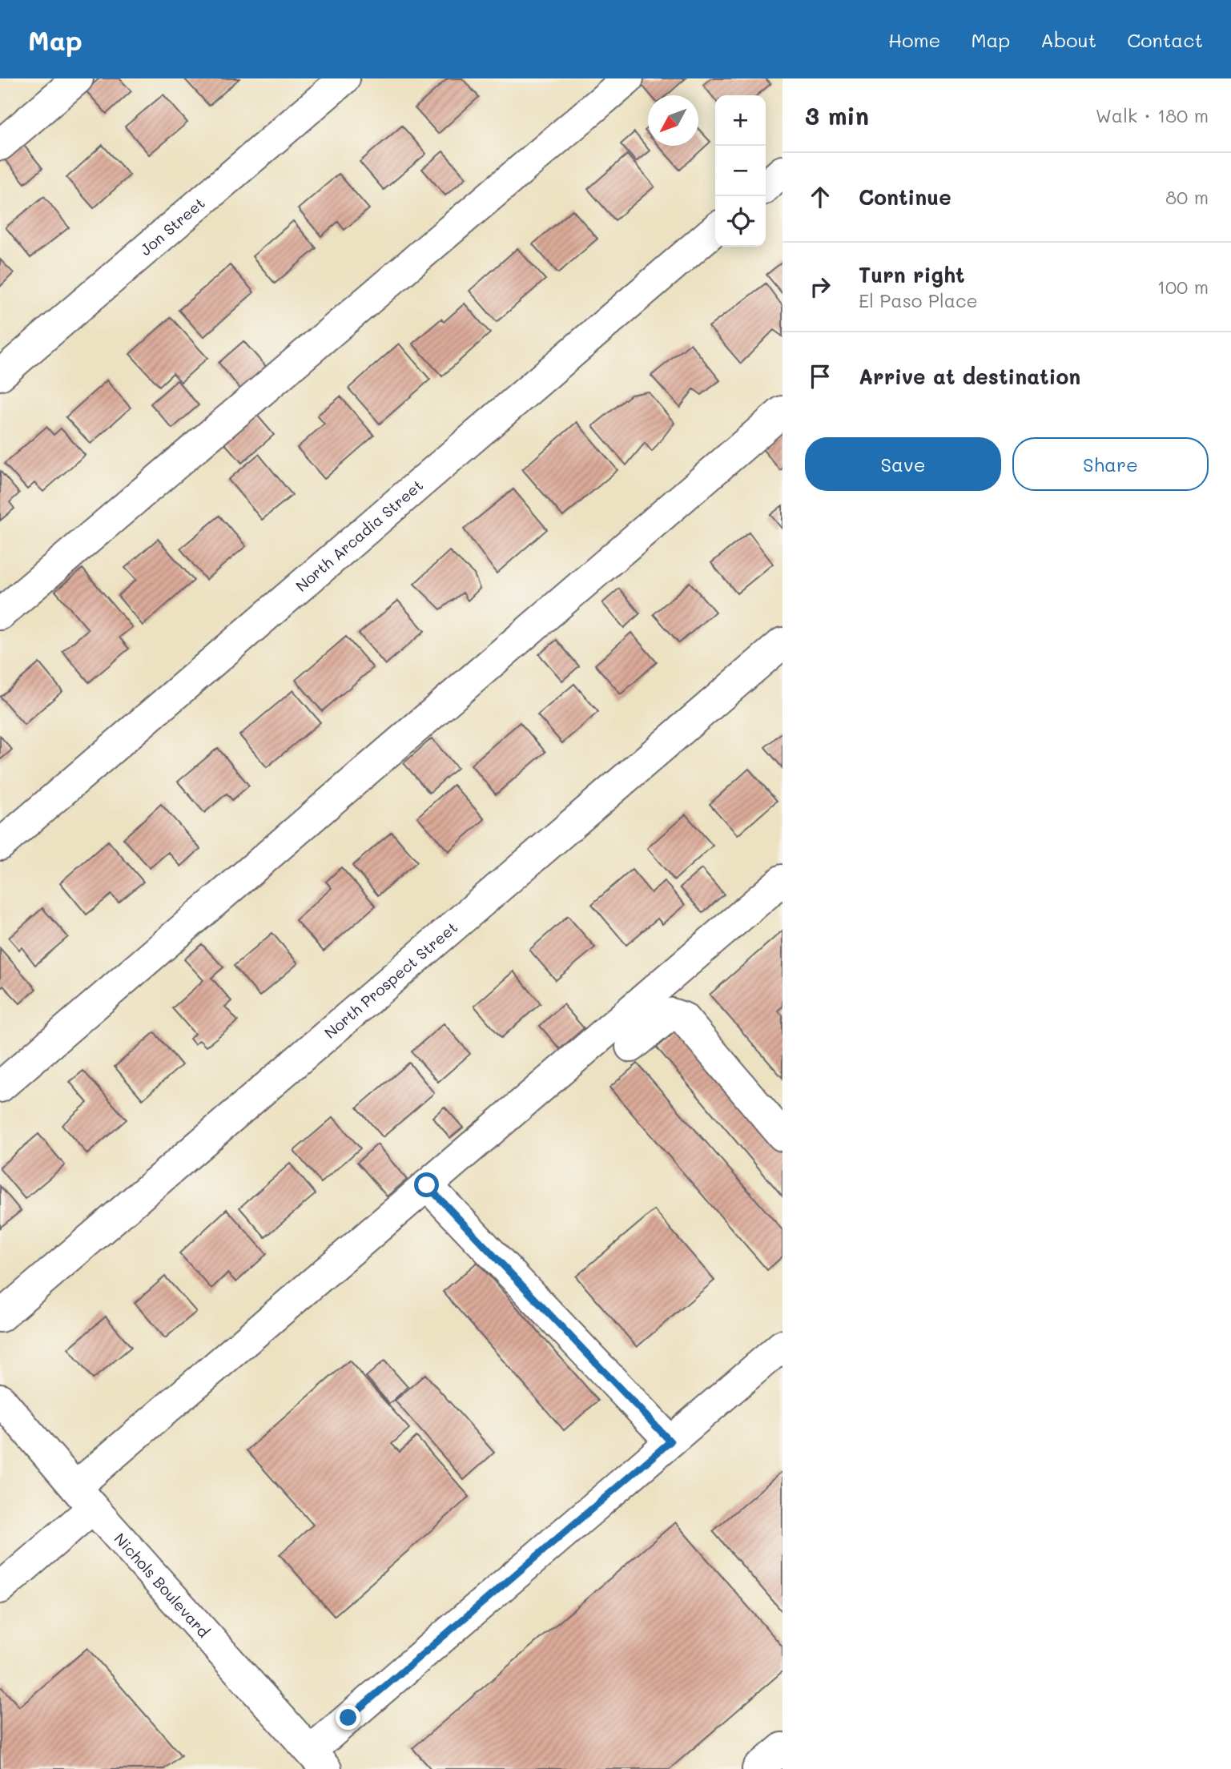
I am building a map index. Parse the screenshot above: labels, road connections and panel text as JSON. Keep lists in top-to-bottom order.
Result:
{
  "streets": {
    "street": [
      "Jon Street",
      "North Arcadia Street",
      "North Prospect Street",
      "Nichols Boulevard"
    ]
  },
  "north": "bottom left",
  "page": {
    "header": "Map",
    "nav": [
      "Home",
      "Map",
      "About",
      "Contact"
    ],
    "heading": ["3 min", "Walk · 180 m"],
    "map_buttons": ["+", "−"],
    "list": [
      ["Continue", "80 m"],
      ["Turn right", "El Paso Place", "100 m"],
      "Arrive at destination"
    ],
    "buttons": ["Save", "Share"]
  }
}
